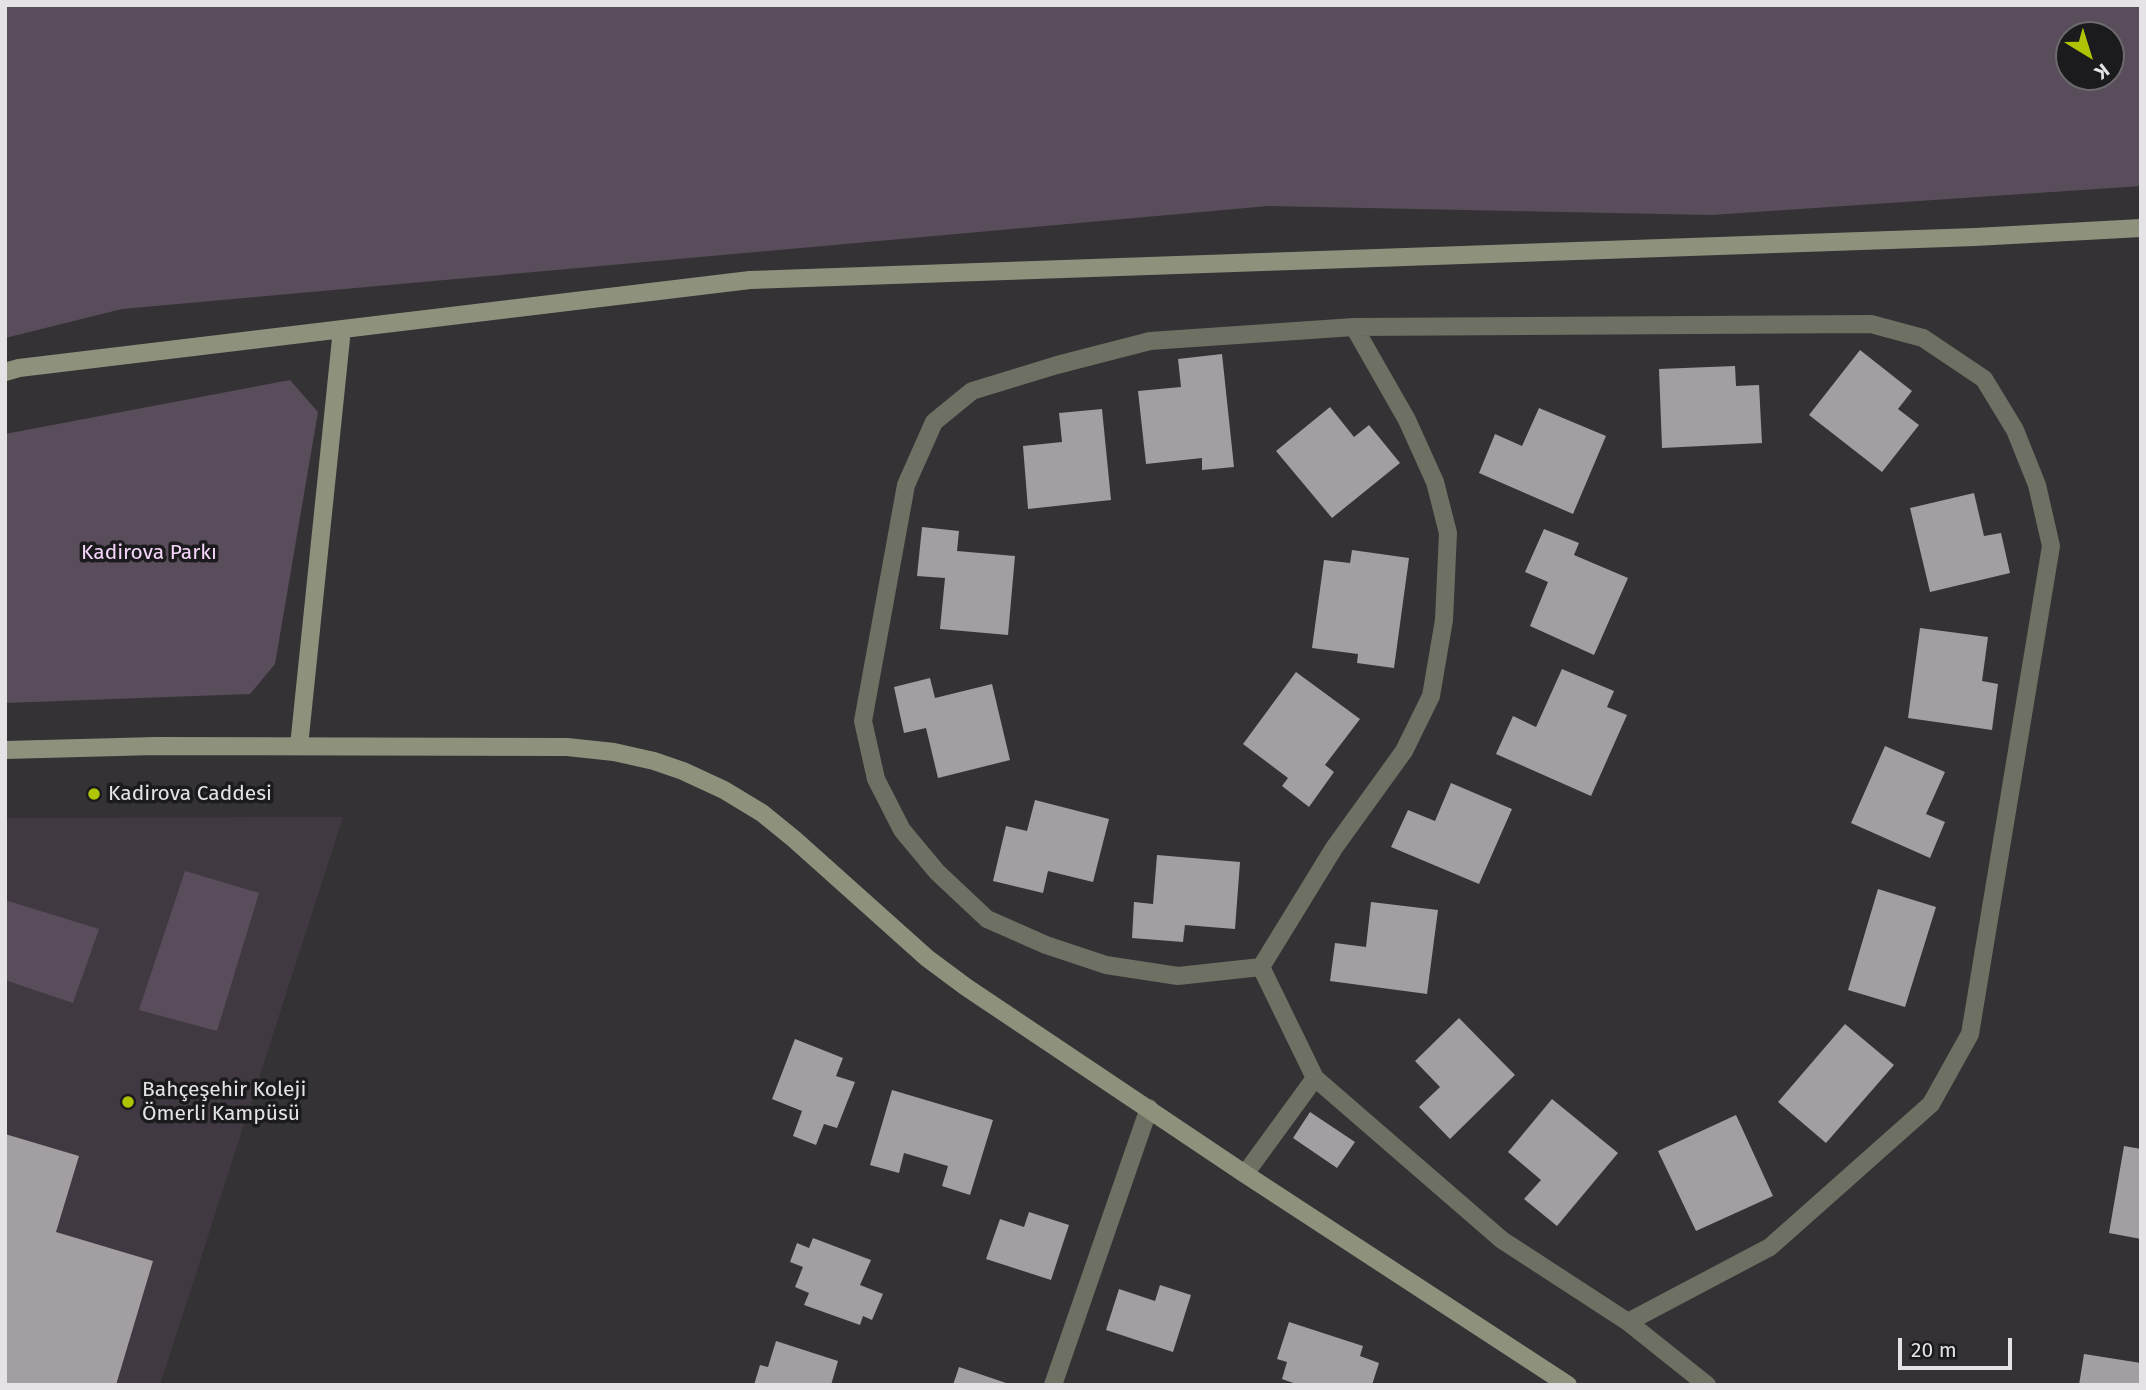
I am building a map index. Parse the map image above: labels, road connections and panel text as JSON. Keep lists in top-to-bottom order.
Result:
{
  "parks": ["Kadirova Parkı"],
  "places": ["Kadirova Caddesi", "Bahçeşehir Koleji Ömerli Kampüsü"],
  "scale_bar": "20 m",
  "north": "bottom right"
}
